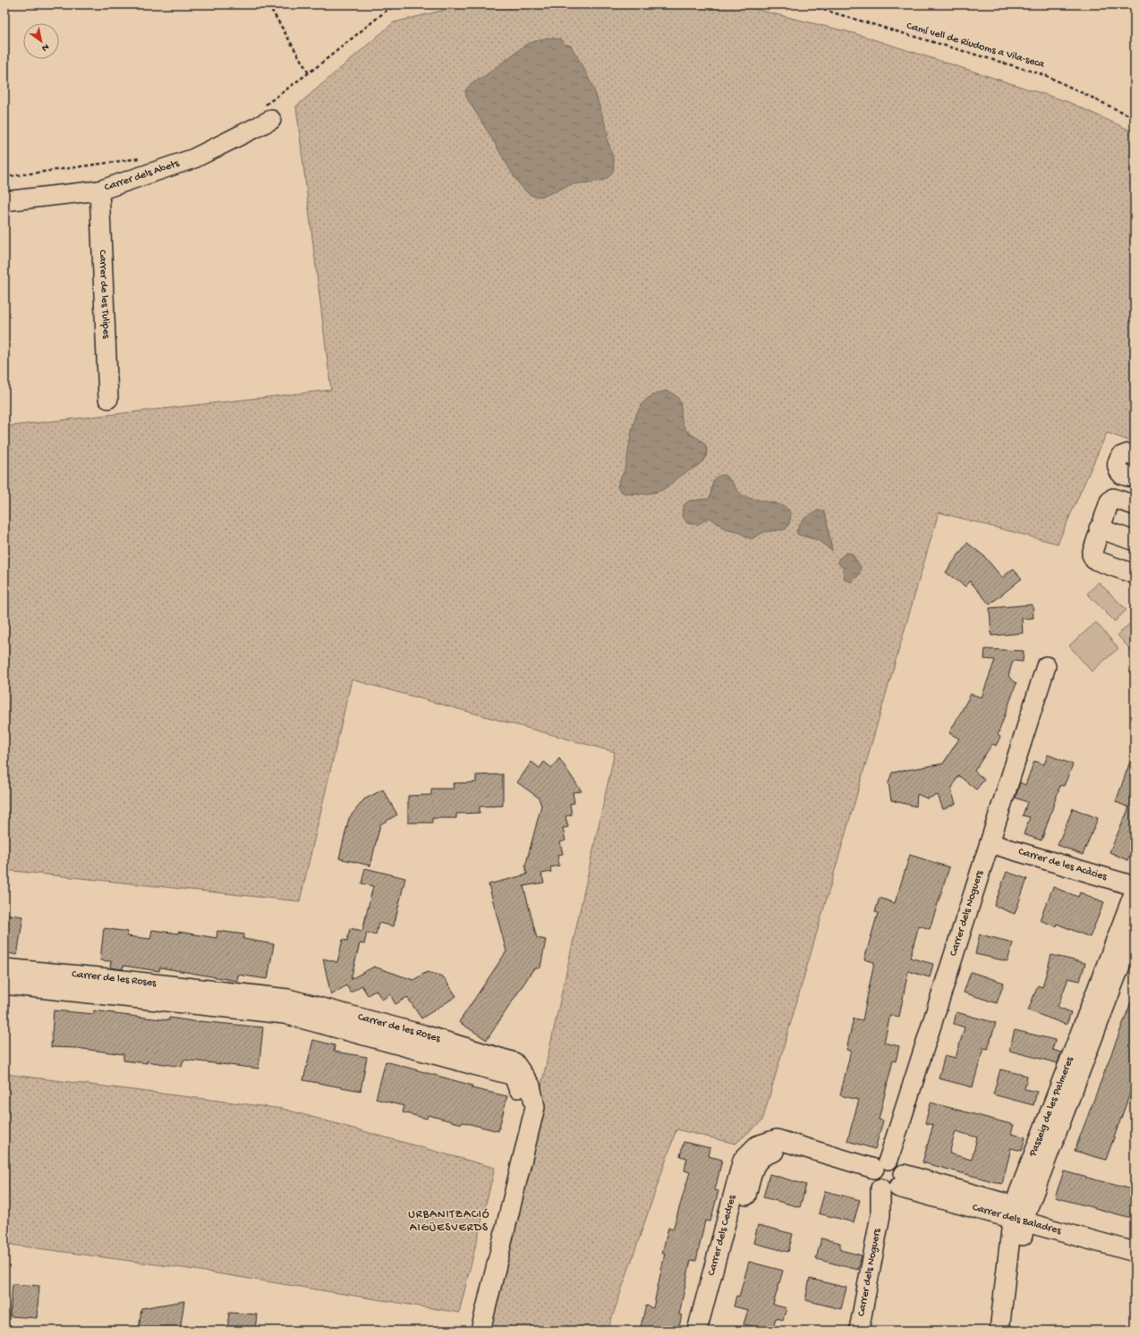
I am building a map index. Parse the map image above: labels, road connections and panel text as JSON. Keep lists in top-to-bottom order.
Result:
{
  "streets": {
    "street": [
      "Carrer dels Abets",
      "Carrer de les Tulipes",
      "Carrer de les Acàcies",
      "Carrer dels Noguers",
      "Carrer de les Roses",
      "Passeig de les Palmeres",
      "Carrer dels Baladres",
      "Carrer dels Cedres"
    ],
    "path": ["Camí vell de Riudoms a Vila-seca"]
  },
  "crossings": [
    ["Carrer dels Abets", "Carrer de les Tulipes"],
    ["Carrer de les Acàcies", "Carrer dels Noguers"],
    ["Carrer dels Noguers", "Carrer dels Baladres"],
    ["Passeig de les Palmeres", "Carrer dels Baladres"],
    ["Carrer dels Baladres", "Carrer dels Cedres"]
  ],
  "districts": ["URBANITZACIÓ AIGÜESVERDS"],
  "north": "bottom right"
}
